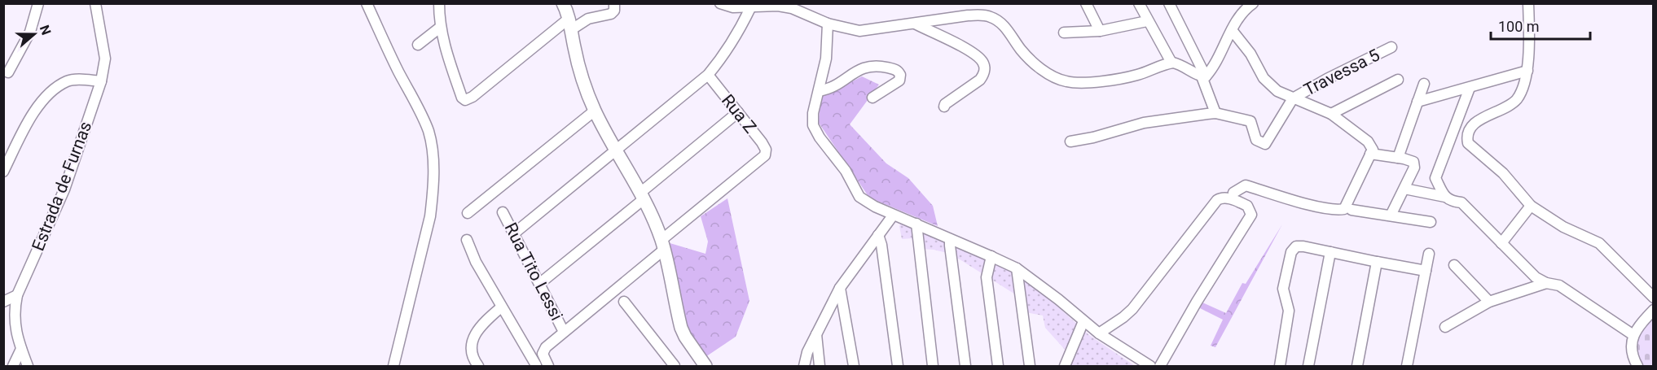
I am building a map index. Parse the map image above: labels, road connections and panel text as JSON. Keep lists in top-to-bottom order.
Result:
{
  "streets": {
    "street": [
      "Travessa 5",
      "Rua Z",
      "Estrada de Furnas",
      "Rua Tito Lessi"
    ]
  },
  "scale_bar": "100 m",
  "north": "right"
}
